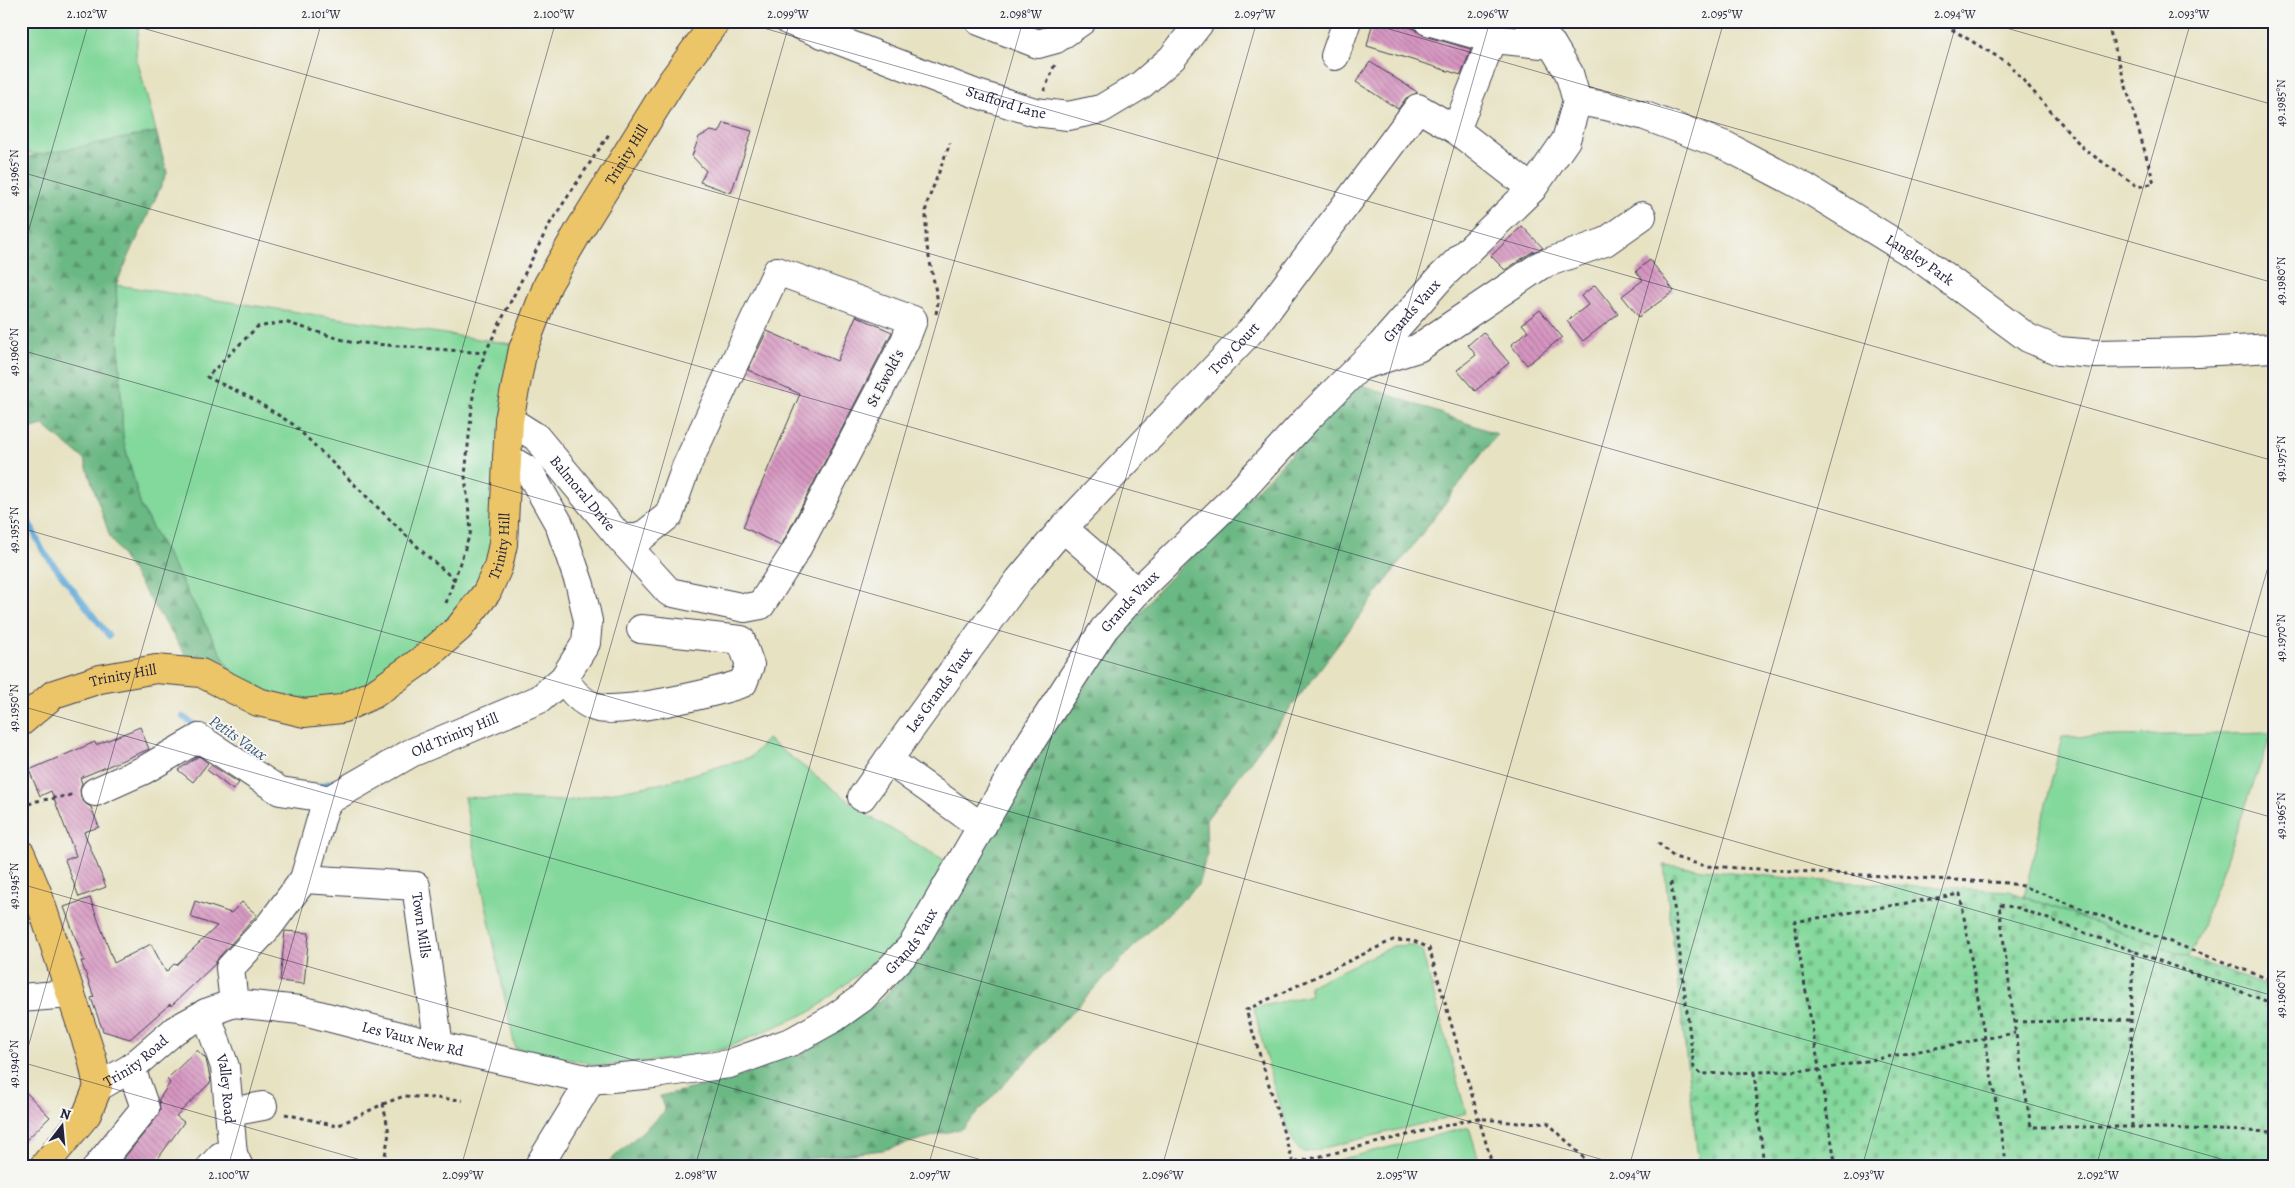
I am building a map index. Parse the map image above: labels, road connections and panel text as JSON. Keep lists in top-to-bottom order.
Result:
{
  "streets": {
    "main road": ["Trinity Hill", "Trinity Road"],
    "street": [
      "Stafford Lane",
      "Langley Park",
      "Grands Vaux",
      "Troy Court",
      "St Ewold's",
      "Balmoral Drive",
      "Les Grands Vaux",
      "Old Trinity Hill",
      "Town Mills",
      "Les Vaux New Rd",
      "Valley Road"
    ]
  },
  "crossings": [
    ["Trinity Hill", "Balmoral Drive"],
    ["Trinity Hill", "Old Trinity Hill"],
    ["Langley Park", "Grands Vaux"],
    ["Grands Vaux", "Les Vaux New Rd"],
    ["Troy Court", "Les Grands Vaux"],
    ["St Ewold's", "Balmoral Drive"],
    ["Town Mills", "Les Vaux New Rd"],
    ["Les Vaux New Rd", "Trinity Road"],
    ["Trinity Road", "Valley Road"]
  ],
  "water": ["Petits Vaux"],
  "north": "top",
  "coordinates": [
    "2.102°W",
    "2.101°W",
    "2.100°W",
    "2.099°W",
    "2.098°W",
    "2.097°W",
    "2.096°W",
    "2.095°W",
    "2.094°W",
    "2.093°W",
    "49.1985°N",
    "49.1965°N",
    "49.1980°N",
    "49.1960°N",
    "49.1975°N",
    "49.1955°N",
    "49.1970°N",
    "49.1950°N",
    "49.1945°N",
    "49.1940°N",
    "2.092°W"
  ]
}
